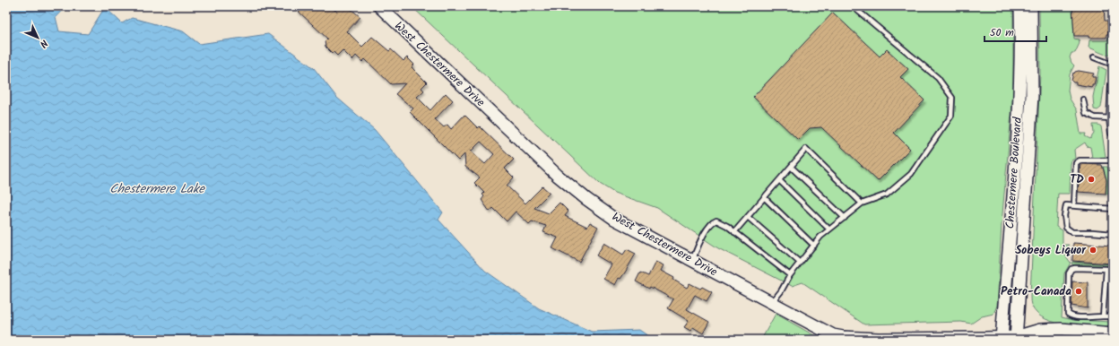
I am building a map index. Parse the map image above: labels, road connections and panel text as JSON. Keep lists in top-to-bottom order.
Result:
{
  "streets": {
    "street": ["West Chestermere Drive", "Chestermere Boulevard"]
  },
  "crossings": [
    ["West Chestermere Drive", "Chestermere Boulevard"]
  ],
  "water": ["Chestermere Lake"],
  "places": ["TD", "Sobeys Liquor", "Petro-Canada"],
  "scale_bar": "50 m",
  "north": "bottom right"
}
